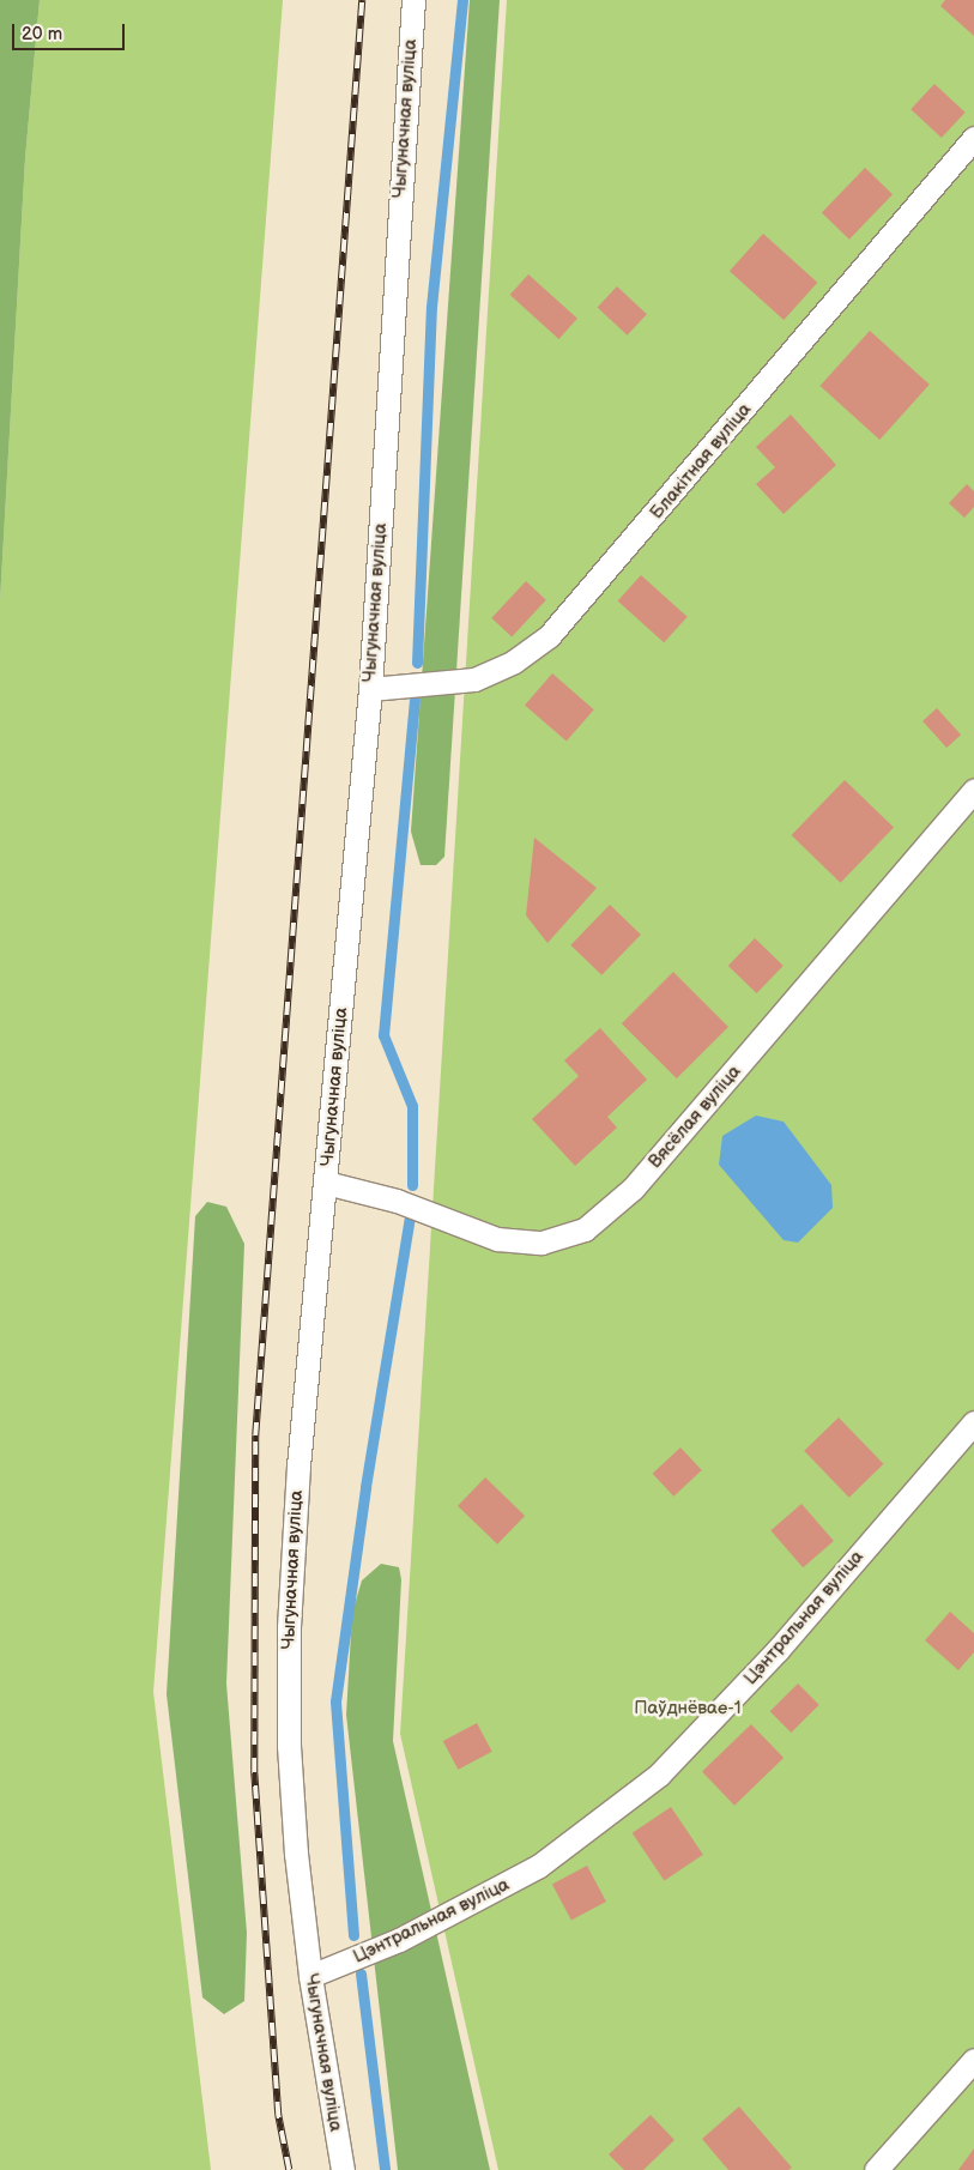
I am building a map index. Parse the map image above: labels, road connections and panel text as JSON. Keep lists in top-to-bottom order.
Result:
{
  "streets": {
    "lane": [
      "Чыгуначная вуліца",
      "Блакітная вуліца",
      "Вясёлая вуліца",
      "Цэнтральная вуліца"
    ]
  },
  "crossings": [
    ["Чыгуначная вуліца", "Блакітная вуліца"],
    ["Чыгуначная вуліца", "Вясёлая вуліца"],
    ["Чыгуначная вуліца", "Цэнтральная вуліца"]
  ],
  "parks": ["Паўднёвае-1"],
  "scale_bar": "20 m"
}
